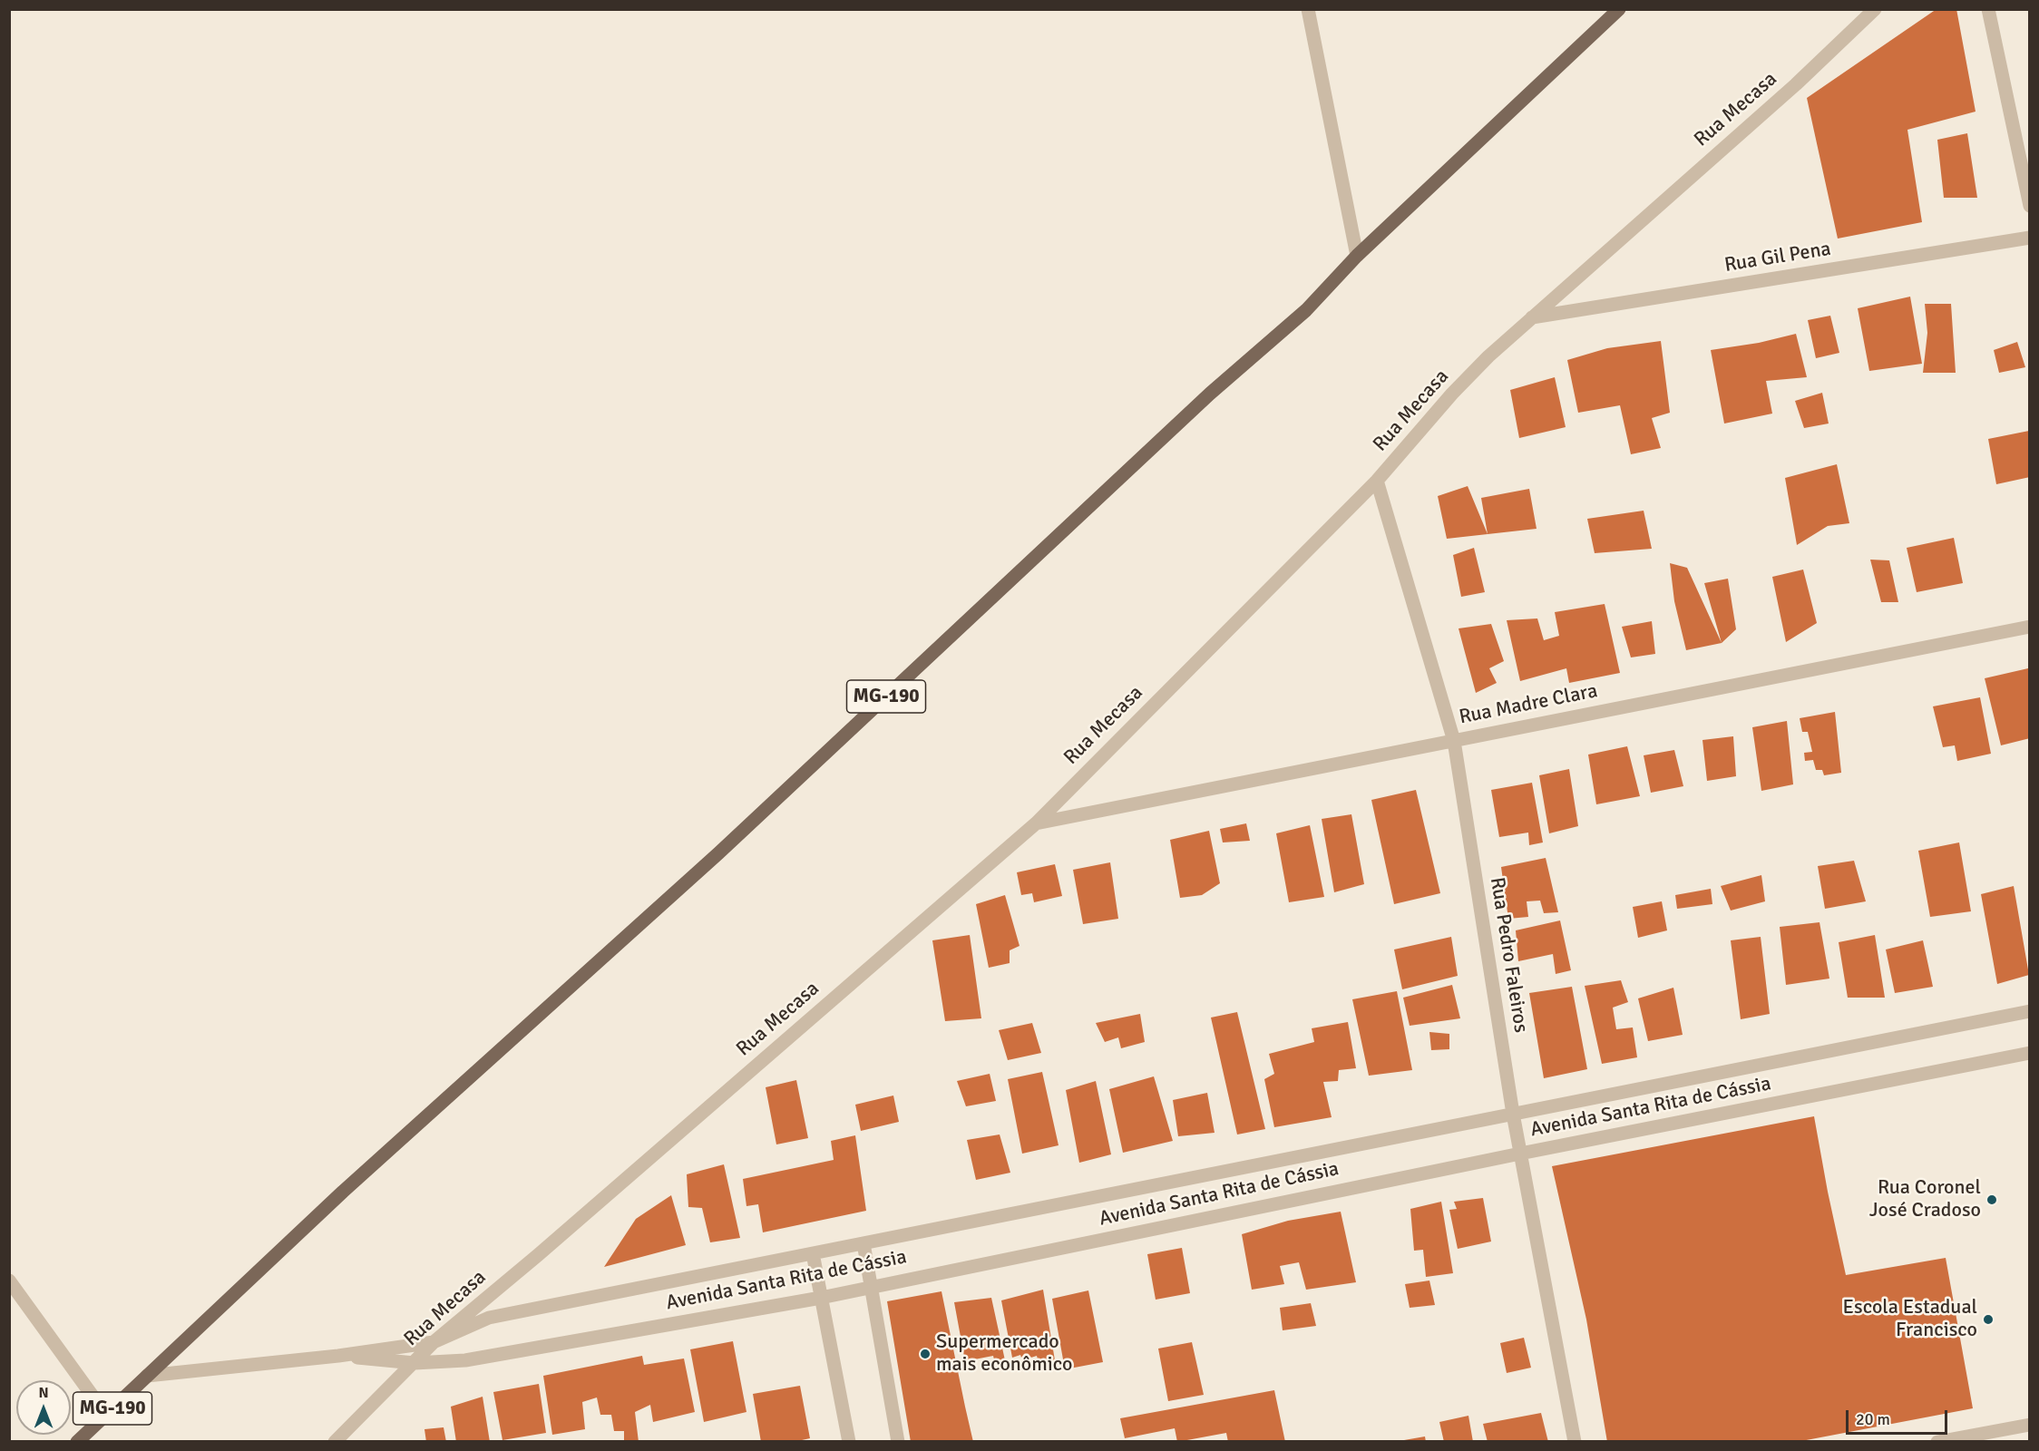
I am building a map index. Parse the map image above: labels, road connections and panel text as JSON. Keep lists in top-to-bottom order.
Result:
{
  "streets": {
    "main road": ["MG-190"],
    "street": [
      "Rua Mecasa",
      "Rua Gil Pena",
      "Rua Madre Clara",
      "Rua Pedro Faleiros",
      "Avenida Santa Rita de Cássia"
    ]
  },
  "crossings": [
    ["Rua Mecasa", "Rua Gil Pena"],
    ["Rua Mecasa", "Rua Madre Clara"],
    ["Rua Mecasa", "Rua Pedro Faleiros"],
    ["Rua Mecasa", "Avenida Santa Rita de Cássia"],
    ["Rua Madre Clara", "Rua Pedro Faleiros"],
    ["Rua Pedro Faleiros", "Avenida Santa Rita de Cássia"]
  ],
  "places": ["Rua Coronel José Cradoso", "Escola Estadual Francisco", "Supermercado mais econômico"],
  "scale_bar": "20 m",
  "north": "top"
}
